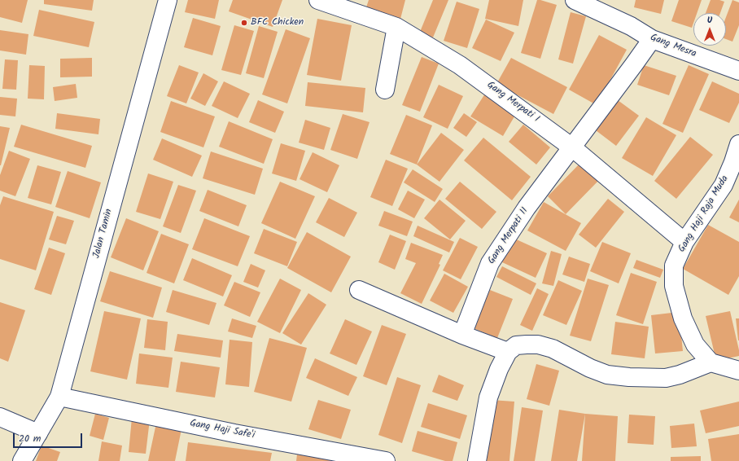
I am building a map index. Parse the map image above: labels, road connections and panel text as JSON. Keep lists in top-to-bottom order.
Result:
{
  "streets": {
    "street": [
      "Gang Mesra",
      "Gang Merpati I",
      "Gang Haji Raja Muda",
      "Jalan Tamin",
      "Gang Merpati II",
      "Gang Haji Safe'i"
    ]
  },
  "crossings": [
    ["Gang Mesra", "Gang Merpati II"],
    ["Gang Merpati I", "Gang Haji Raja Muda"],
    ["Gang Merpati I", "Gang Merpati II"],
    ["Jalan Tamin", "Gang Haji Safe'i"]
  ],
  "places": ["BFC Chicken"],
  "scale_bar": "20 m",
  "north": "top"
}
